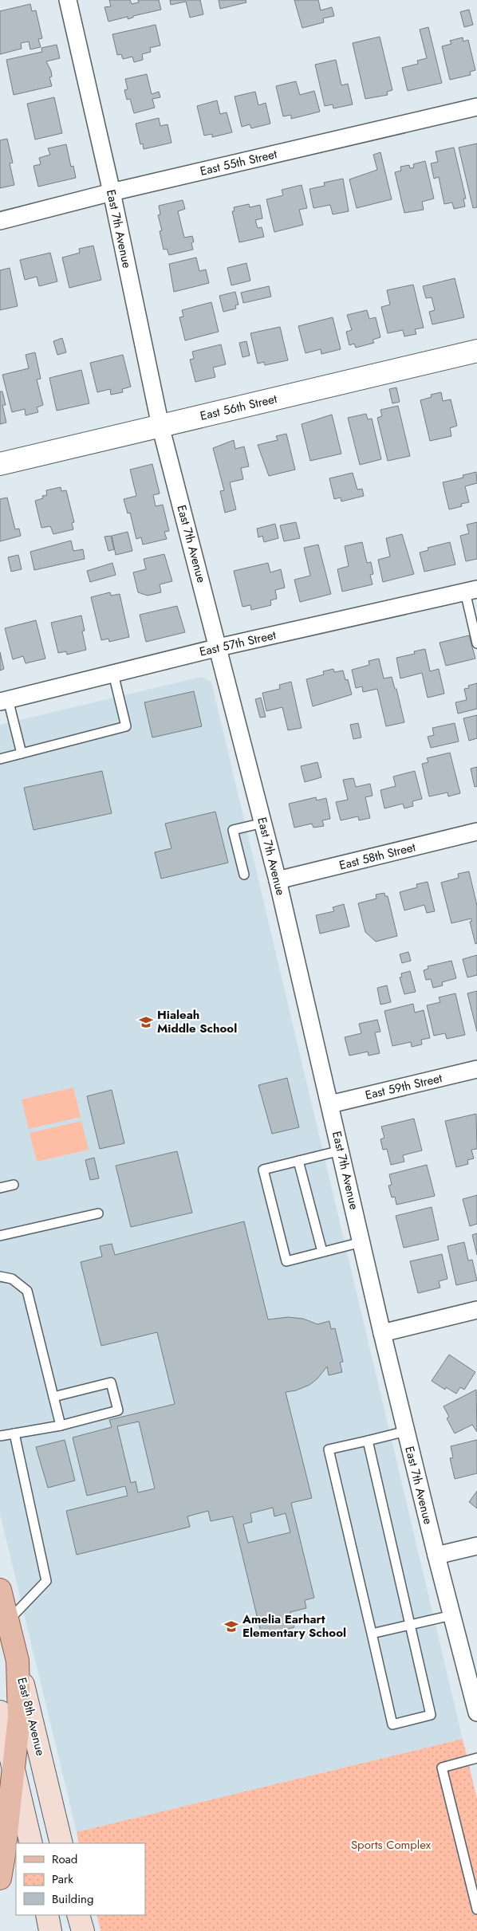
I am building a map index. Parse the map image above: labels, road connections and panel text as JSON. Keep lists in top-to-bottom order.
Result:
{
  "streets": {
    "main road": ["East 8th Avenue"],
    "street": [
      "East 55th Street",
      "East 7th Avenue",
      "East 56th Street",
      "East 57th Street",
      "East 58th Street",
      "East 59th Street"
    ]
  },
  "crossings": [
    ["East 55th Street", "East 7th Avenue"],
    ["East 7th Avenue", "East 56th Street"],
    ["East 7th Avenue", "East 57th Street"],
    ["East 7th Avenue", "East 58th Street"],
    ["East 7th Avenue", "East 59th Street"]
  ],
  "parks": ["Sports Complex"],
  "places": {
    "school or university": ["Hialeah Middle School", "Amelia Earhart Elementary School"]
  },
  "legend": ["Road", "Park", "Building"]
}
